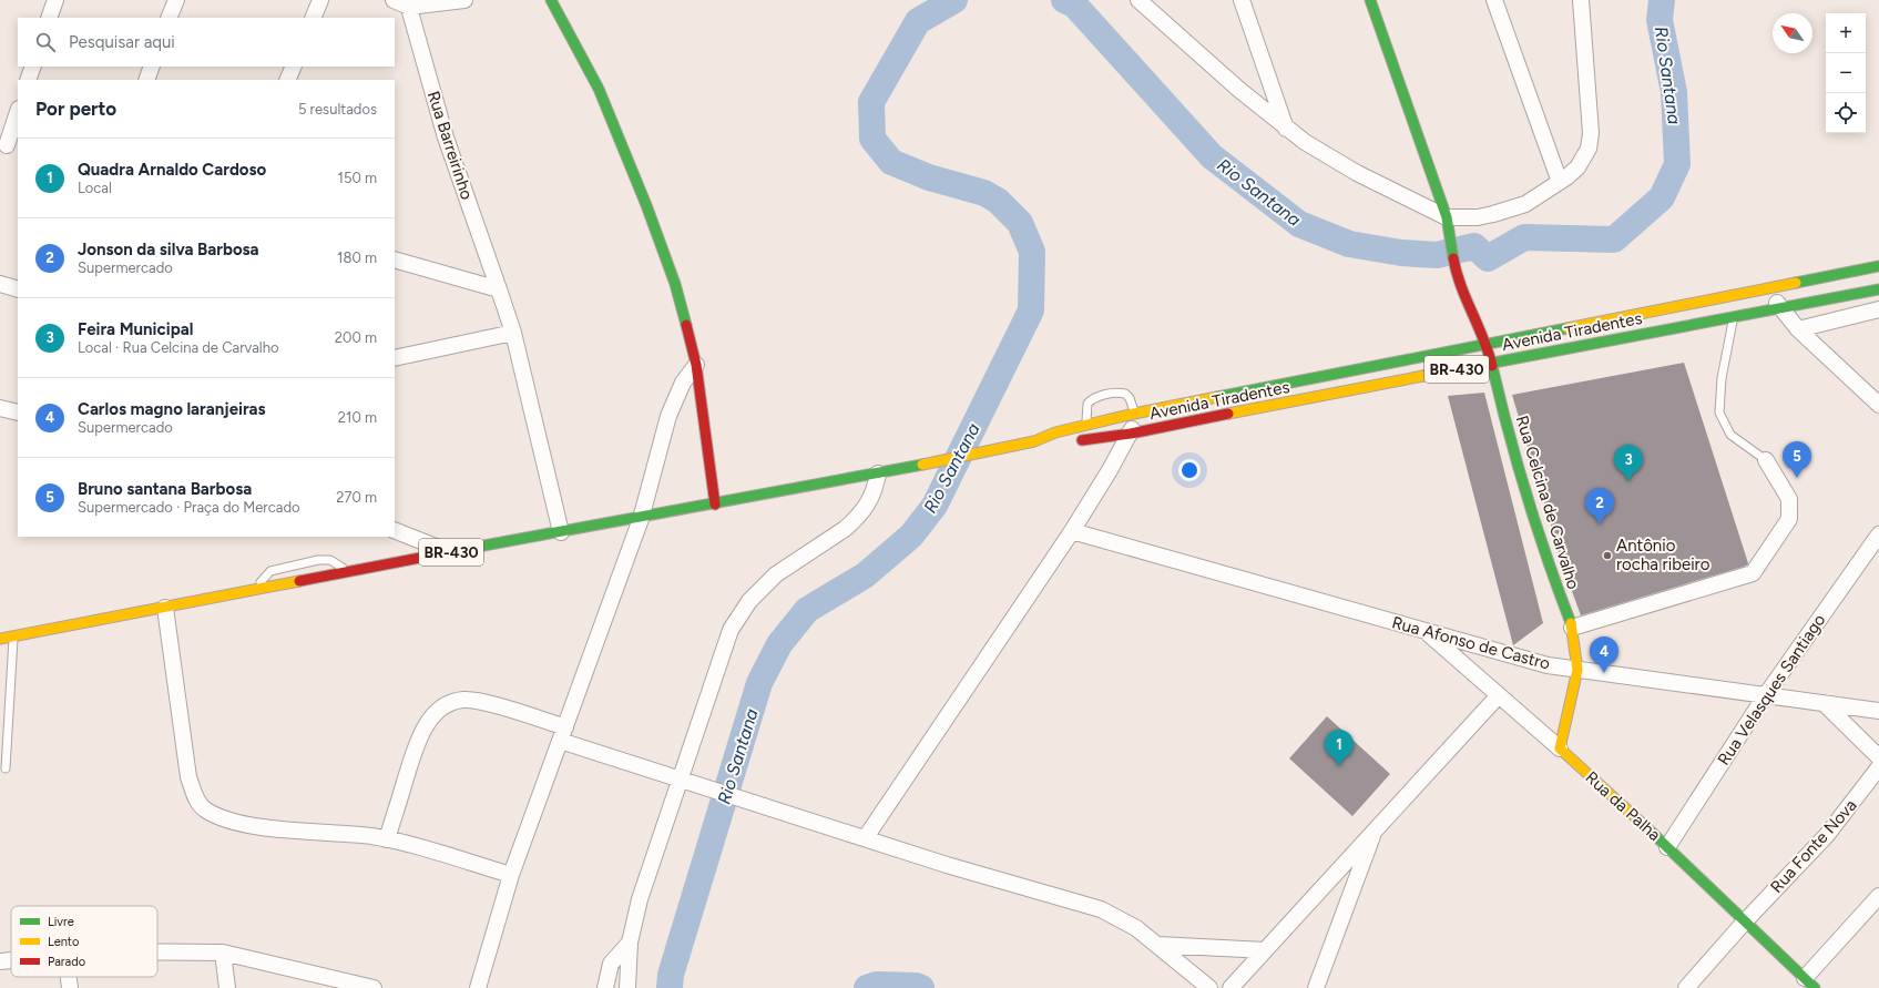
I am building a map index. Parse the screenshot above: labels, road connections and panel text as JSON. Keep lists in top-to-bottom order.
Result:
{
  "streets": {
    "main road": [
      "Avenida Tiradentes",
      "BR-430",
      "Rua Celcina de Carvalho",
      "Rua da Palha"
    ],
    "street": [
      "Rua Barreirinho",
      "Rua Afonso de Castro",
      "Rua Velasques Santiago",
      "Rua Fonte Nova"
    ]
  },
  "crossings": [
    ["Rua Barreirinho", "BR-430"],
    ["Avenida Tiradentes", "BR-430"],
    ["Avenida Tiradentes", "Rua Celcina de Carvalho"],
    ["BR-430", "Rua Celcina de Carvalho"],
    ["Rua Celcina de Carvalho", "Rua Afonso de Castro"],
    ["Rua Celcina de Carvalho", "Rua da Palha"],
    ["Rua Afonso de Castro", "Rua Velasques Santiago"],
    ["Rua Afonso de Castro", "Rua da Palha"],
    ["Rua Velasques Santiago", "Rua da Palha"],
    ["Rua da Palha", "Rua Fonte Nova"]
  ],
  "water": ["Rio Santana"],
  "places": ["Antônio rocha ribeiro"],
  "legend": ["Livre", "Lento", "Parado"],
  "north": "top left",
  "page": {
    "map_buttons": ["+", "−"],
    "search": "Pesquisar aqui",
    "heading": ["Por perto", "5 resultados"],
    "list": [
      {
        "mark": "1",
        "name": "Quadra Arnaldo Cardoso",
        "note": "Local",
        "value": "150 m"
      },
      {
        "mark": "2",
        "name": "Jonson da silva Barbosa",
        "note": "Supermercado",
        "value": "180 m"
      },
      {
        "mark": "3",
        "name": "Feira Municipal",
        "note": "Local · Rua Celcina de Carvalho",
        "value": "200 m"
      },
      {
        "mark": "4",
        "name": "Carlos magno laranjeiras",
        "note": "Supermercado",
        "value": "210 m"
      },
      {
        "mark": "5",
        "name": "Bruno santana Barbosa",
        "note": "Supermercado · Praça do Mercado",
        "value": "270 m"
      }
    ],
    "pins": [
      "5",
      "3",
      "2",
      "4",
      "1"
    ]
  }
}
